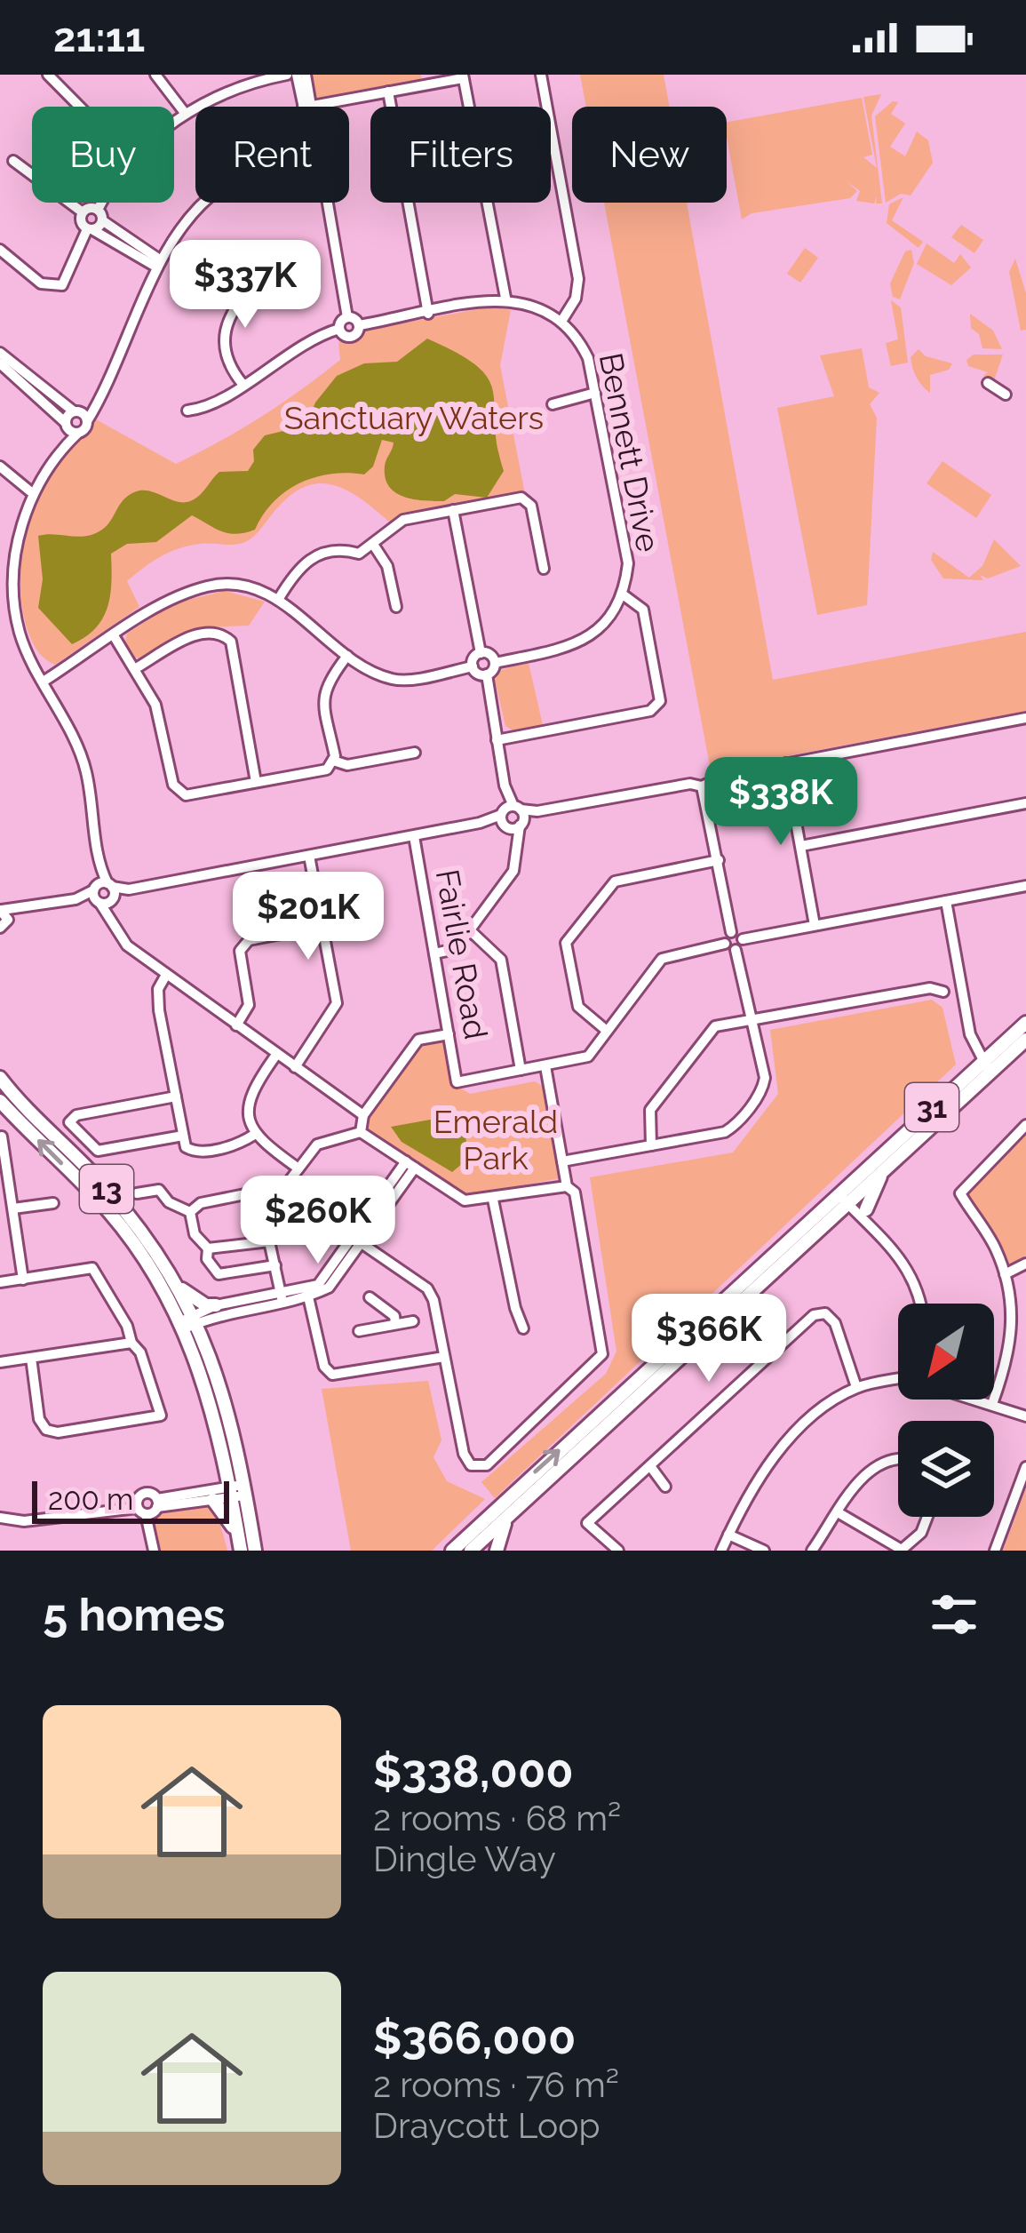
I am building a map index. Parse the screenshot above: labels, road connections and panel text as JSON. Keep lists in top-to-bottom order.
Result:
{
  "streets": {
    "main road": ["31", "13"],
    "street": ["Bennett Drive", "Fairlie Road"]
  },
  "parks": ["Sanctuary Waters", "Emerald Park"],
  "scale_bar": "200 m",
  "north": "bottom left",
  "page": {
    "status": "21:11",
    "chip": [
      "Buy",
      "Rent",
      "Filters",
      "New"
    ],
    "price": [
      "$337K",
      "$338K",
      "$201K",
      "$260K",
      "$366K"
    ],
    "scale": "200 m",
    "heading": "5 homes",
    "list": [
      {
        "name": "$338,000",
        "note": "2 rooms · 68 m² · Dingle Way"
      },
      {
        "name": "$366,000",
        "note": "2 rooms · 76 m² · Draycott Loop"
      }
    ]
  }
}
